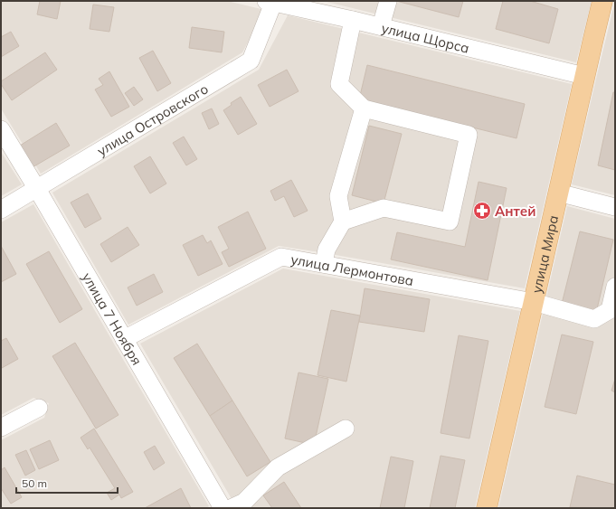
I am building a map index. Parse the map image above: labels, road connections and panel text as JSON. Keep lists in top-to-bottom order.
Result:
{
  "streets": {
    "main road": ["улица Мира"],
    "street": [
      "улица Щорса",
      "улица Островского",
      "улица Лермонтова",
      "улица 7 Ноября"
    ]
  },
  "crossings": [
    ["улица Щорса", "улица Островского"],
    ["улица Щорса", "улица Мира"],
    ["улица Островского", "улица 7 Ноября"],
    ["улица Мира", "улица Лермонтова"],
    ["улица Лермонтова", "улица 7 Ноября"]
  ],
  "places": {
    "pharmacy": ["Антей"]
  },
  "scale_bar": "50 m"
}
